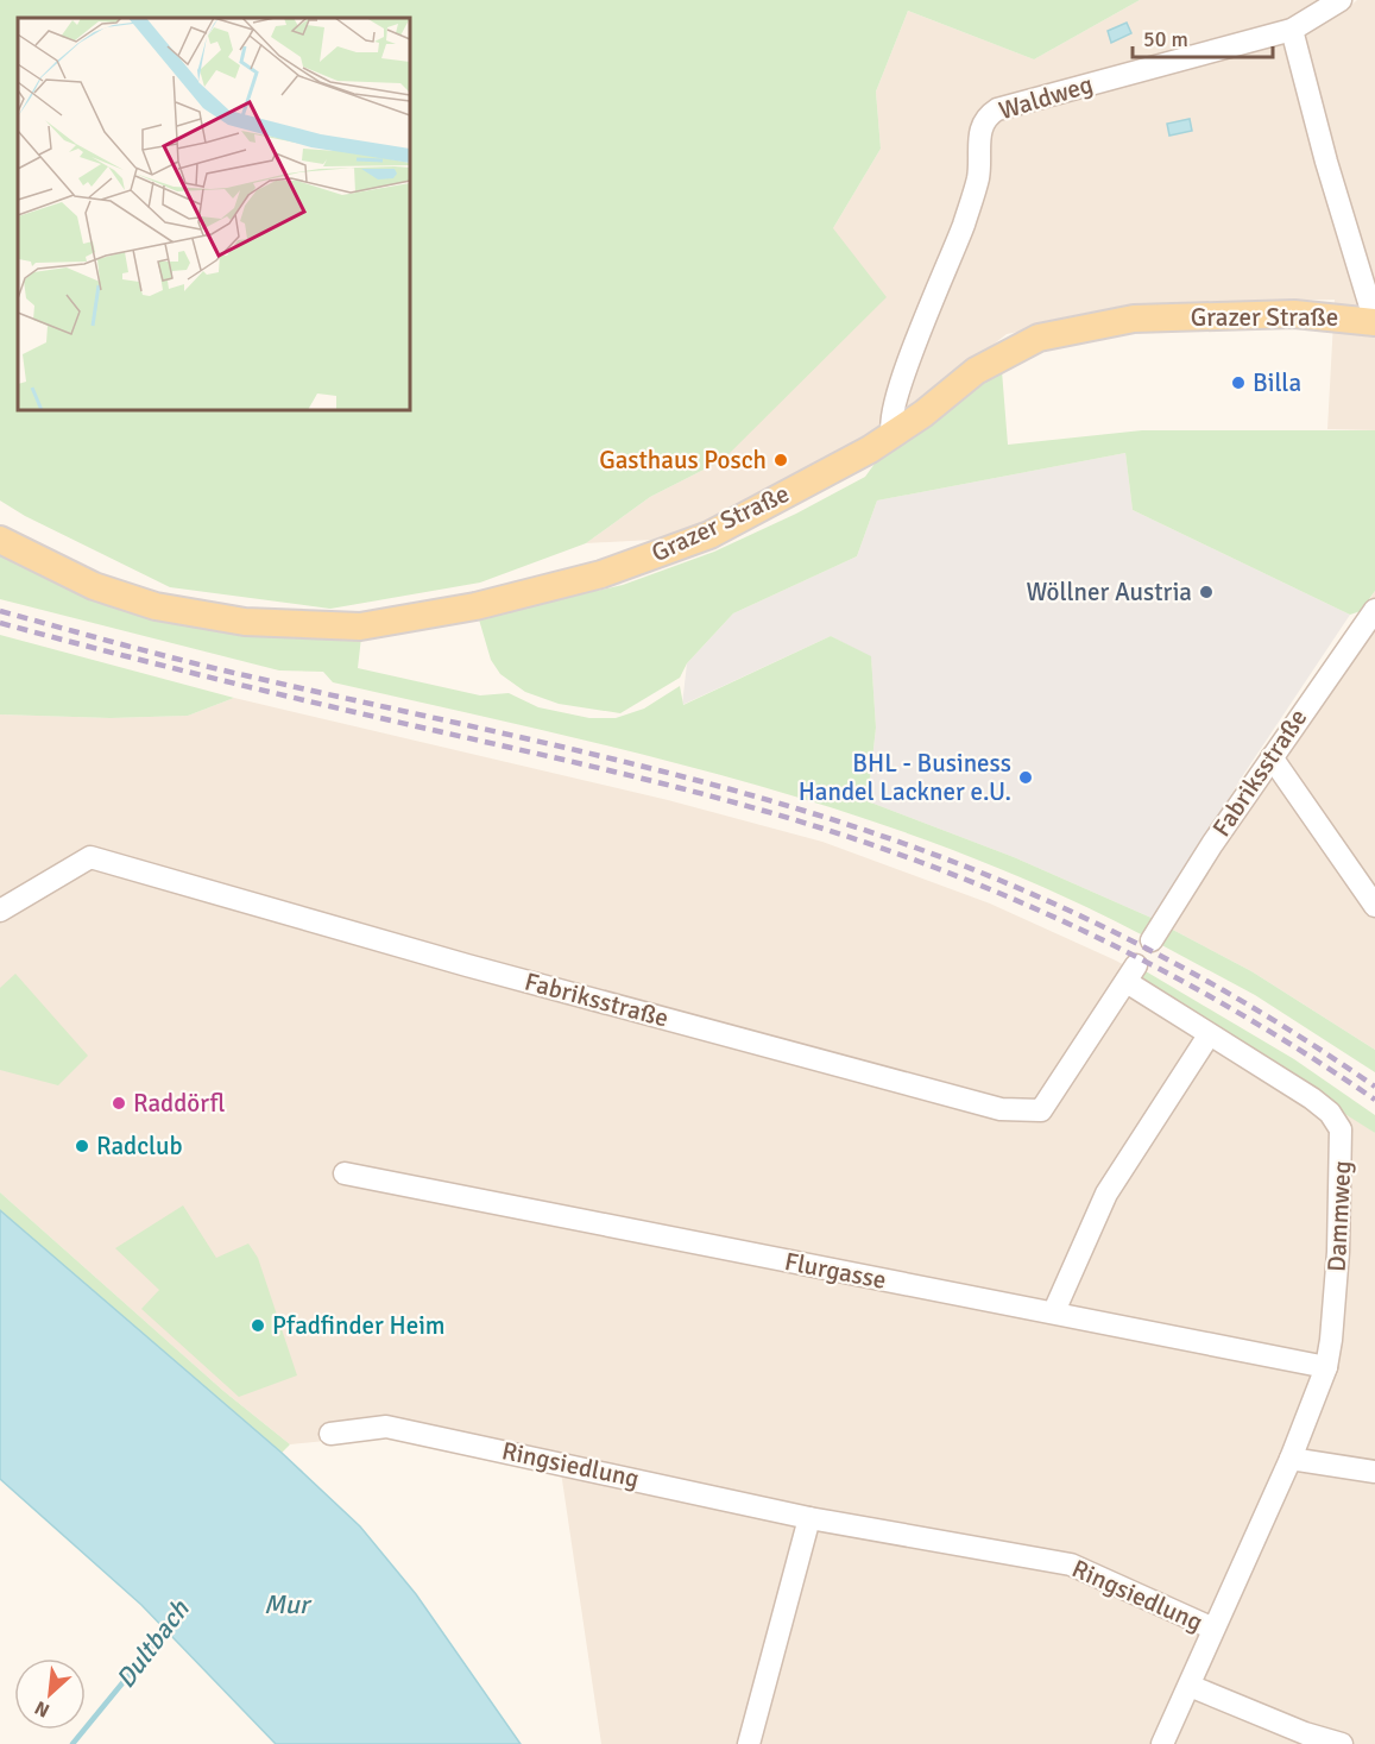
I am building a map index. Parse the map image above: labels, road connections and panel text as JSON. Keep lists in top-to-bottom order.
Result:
{
  "streets": {
    "main road": ["Grazer Straße"],
    "street": [
      "Waldweg",
      "Fabriksstraße",
      "Dammweg",
      "Flurgasse",
      "Ringsiedlung"
    ]
  },
  "crossings": [
    ["Waldweg", "Grazer Straße"],
    ["Fabriksstraße", "Dammweg"],
    ["Dammweg", "Flurgasse"],
    ["Dammweg", "Ringsiedlung"]
  ],
  "water": ["Mur", "Dultbach"],
  "places": [
    "Billa",
    "Gasthaus Posch",
    "Wöllner Austria",
    "BHL - Business Handel Lackner e.U.",
    "Raddörfl",
    "Radclub",
    "Pfadfinder Heim"
  ],
  "scale_bar": "50 m",
  "north": "bottom left"
}
